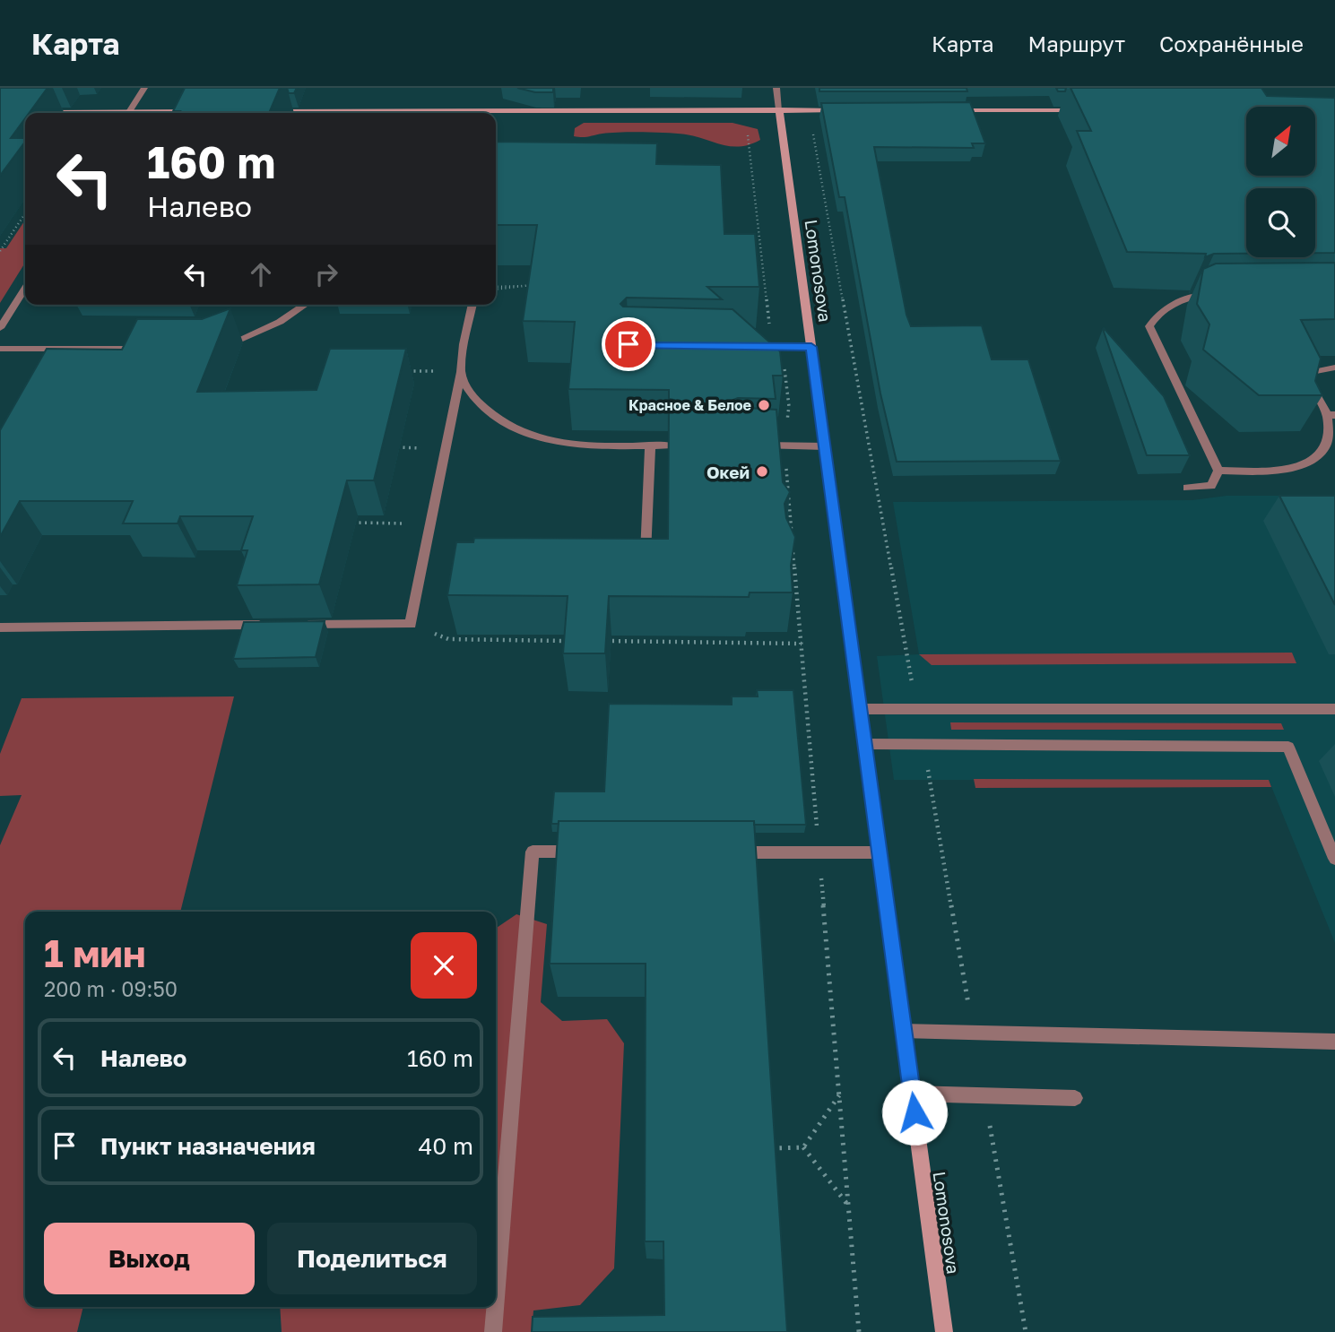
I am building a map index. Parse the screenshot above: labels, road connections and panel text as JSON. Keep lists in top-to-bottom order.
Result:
{
  "streets": {
    "street": ["Lomonosova"]
  },
  "places": ["Красное & Белое", "Окей"],
  "north": "top right",
  "page": {
    "header": "Карта",
    "nav": ["Карта", "Маршрут", "Сохранённые"],
    "turn": ["160 m", "Налево"],
    "heading": ["1 мин", "200 m · 09:50"],
    "list": [
      {
        "name": "Налево",
        "value": "160 m"
      },
      {
        "name": "Пункт назначения",
        "value": "40 m"
      }
    ],
    "buttons": ["Выход", "Поделиться"]
  }
}
